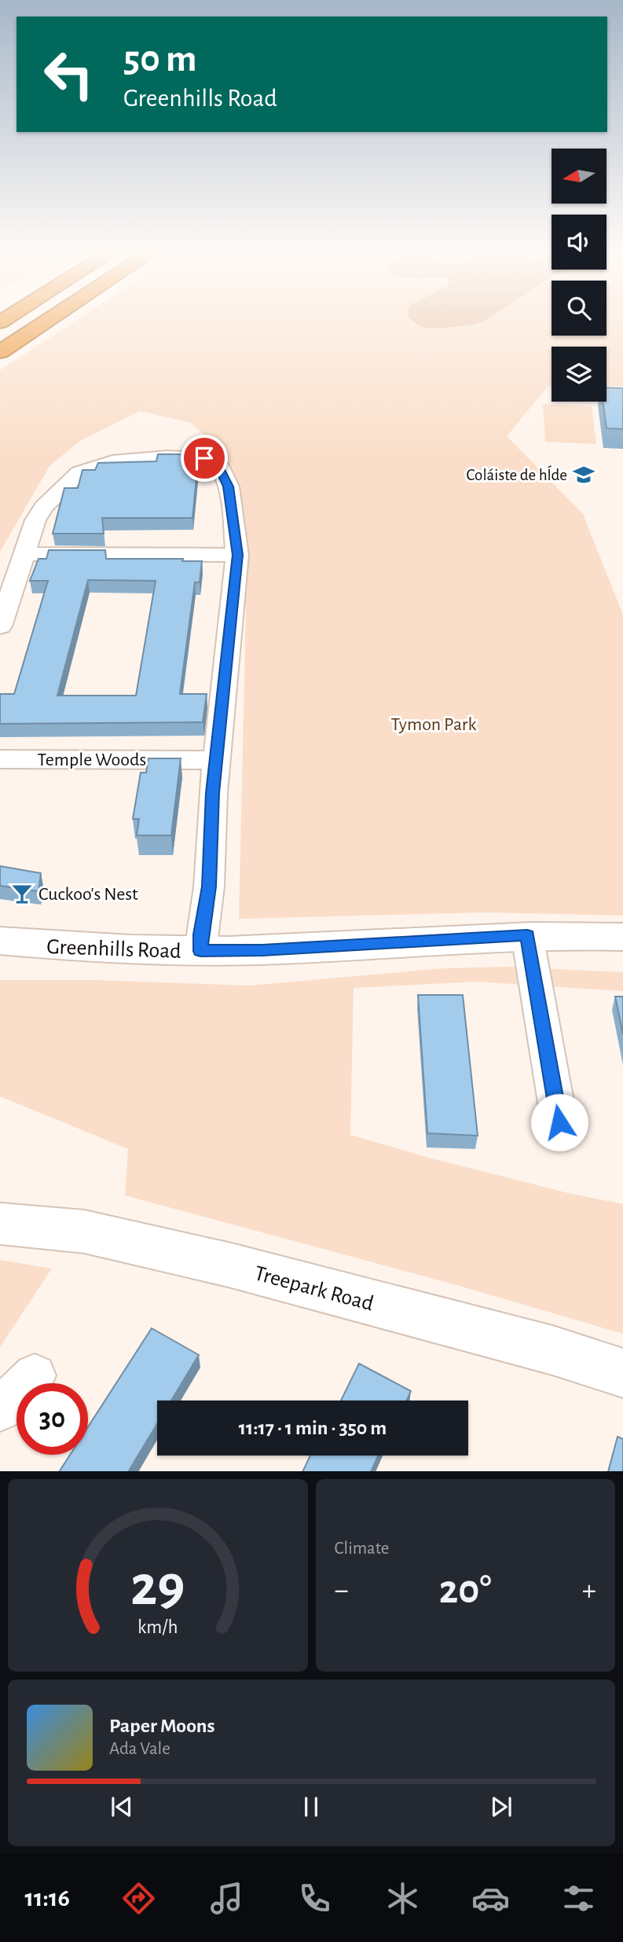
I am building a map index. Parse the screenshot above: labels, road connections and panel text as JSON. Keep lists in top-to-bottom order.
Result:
{
  "streets": {
    "main road": ["Greenhills Road", "Treepark Road"],
    "street": ["Temple Woods"]
  },
  "parks": ["Tymon Park"],
  "places": {
    "school or university": ["Coláiste de hÍde"],
    "bar": ["Cuckoo's Nest"]
  },
  "north": "left",
  "page": {
    "turn": ["50 m", "Greenhills Road"],
    "limit": "30",
    "trip": "11:17 · 1 min · 350 m",
    "tile": "Climate",
    "heat": ["−", "20°", "+"],
    "song": ["Paper Moons", "Ada Vale"],
    "tabs": "11:16",
    "gauge": ["29", "km/h"]
  }
}
